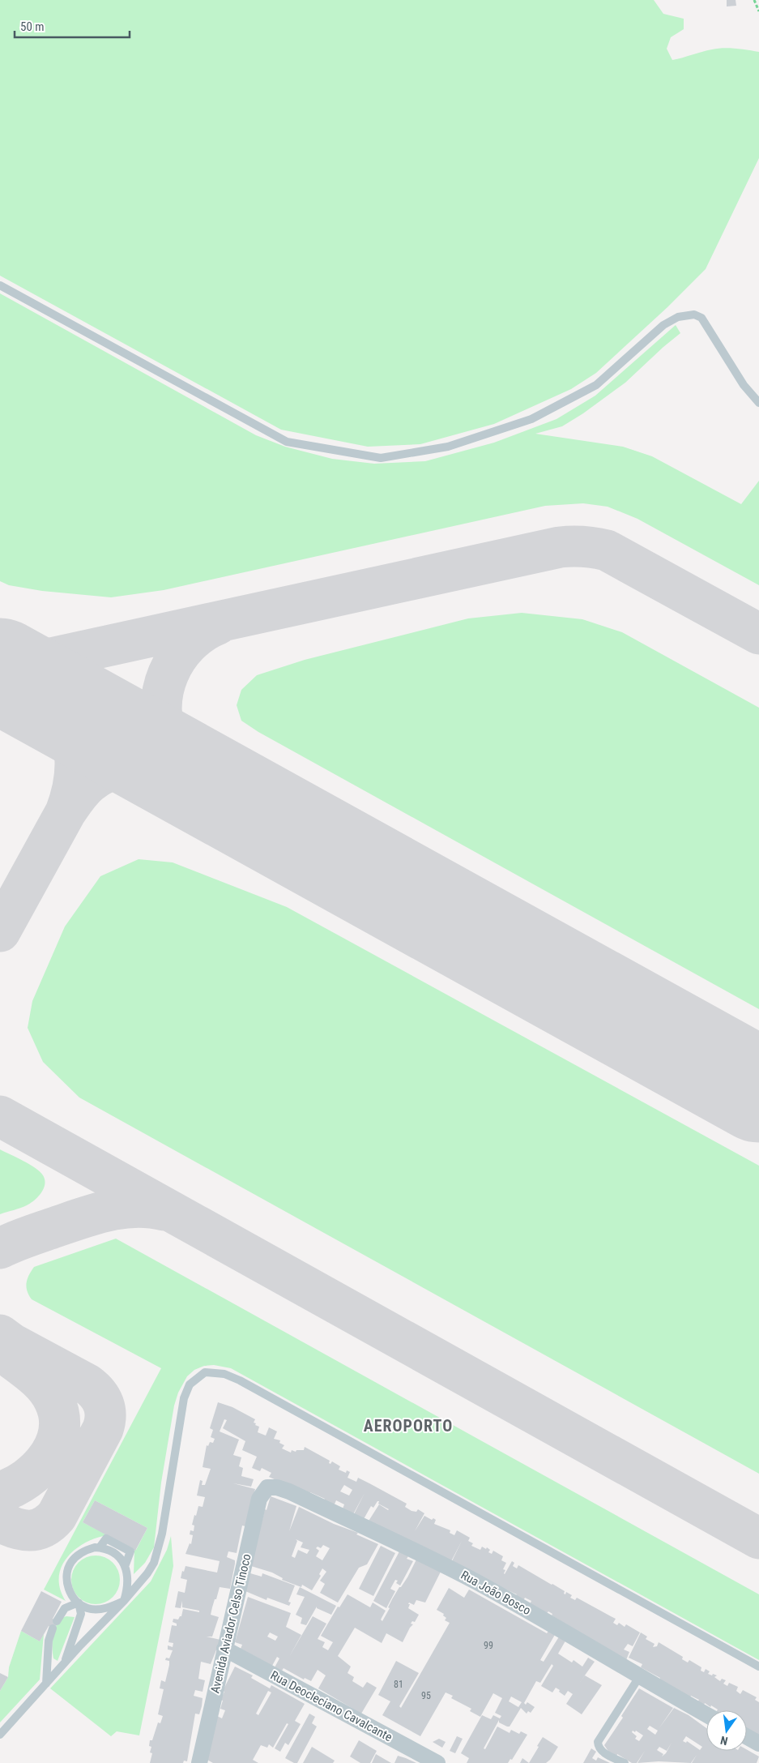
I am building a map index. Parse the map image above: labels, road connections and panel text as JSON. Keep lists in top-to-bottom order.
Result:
{
  "streets": {
    "street": ["Rua João Bosco", "Avenida Aviador Celso Tinoco", "Rua Deocleciano Cavalcante"]
  },
  "crossings": [
    ["Rua João Bosco", "Avenida Aviador Celso Tinoco"],
    ["Avenida Aviador Celso Tinoco", "Rua Deocleciano Cavalcante"]
  ],
  "districts": ["AEROPORTO"],
  "house_numbers": ["99", "81", "95"],
  "scale_bar": "50 m",
  "north": "bottom"
}
